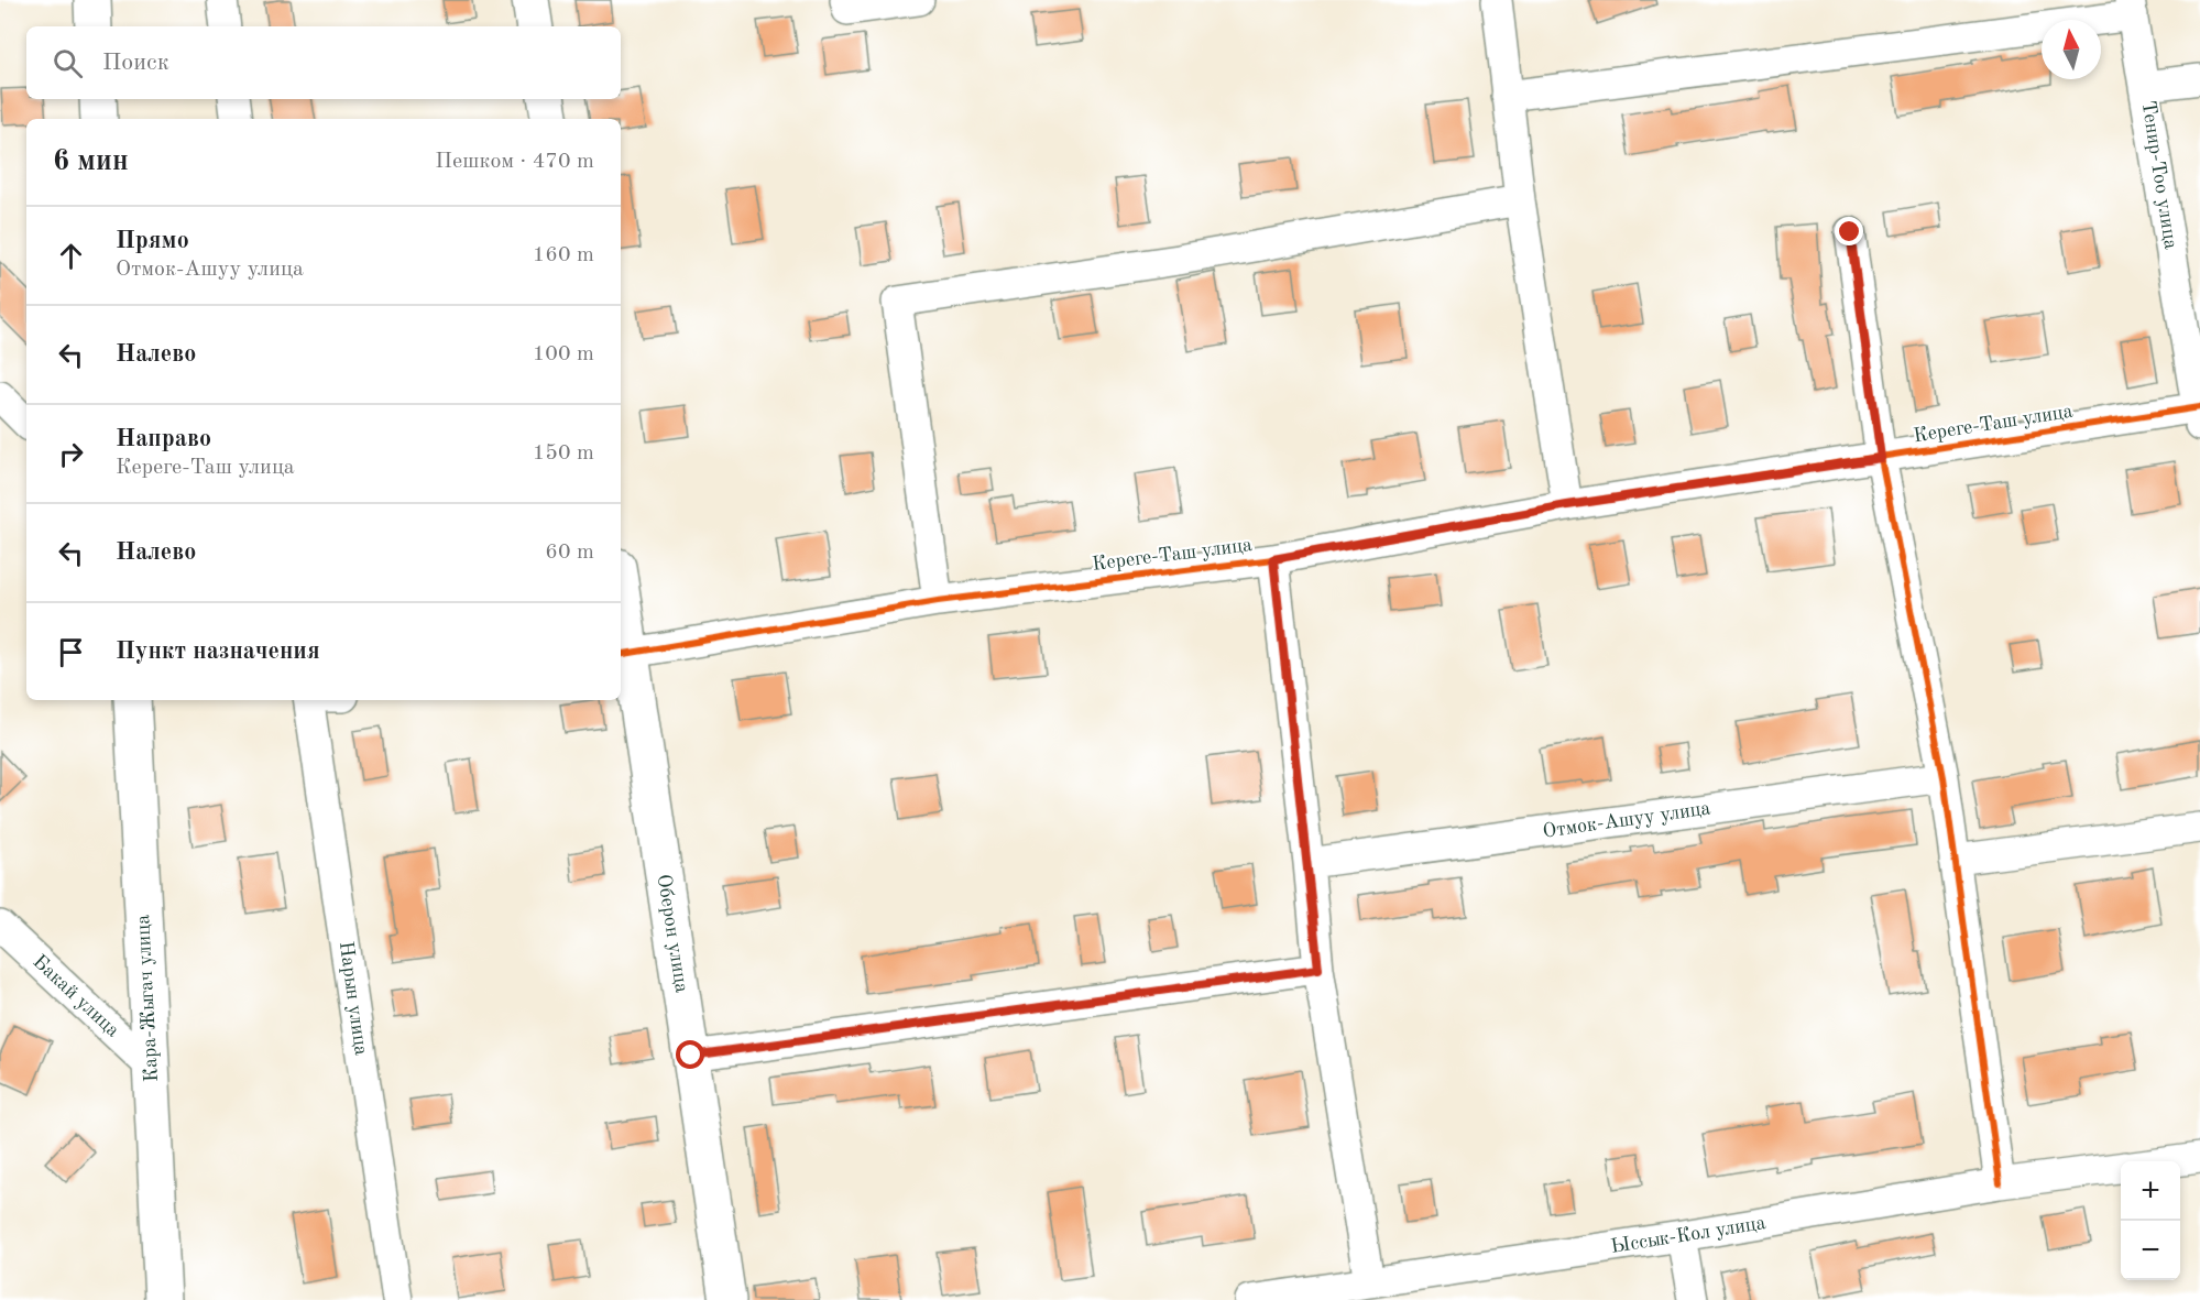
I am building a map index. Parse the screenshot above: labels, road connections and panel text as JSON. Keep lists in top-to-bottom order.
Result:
{
  "streets": {
    "street": [
      "Тенир-Тоо улица",
      "Кереге-Таш улица",
      "Отмок-Ашуу улица",
      "Оберон улица",
      "Бакай улица",
      "Кара-Жыгач улица",
      "Нарын улица",
      "Ыссык-Кол улица"
    ]
  },
  "crossings": [
    ["Тенир-Тоо улица", "Кереге-Таш улица"],
    ["Кереге-Таш улица", "Оберон улица"],
    ["Бакай улица", "Кара-Жыгач улица"]
  ],
  "north": "top",
  "page": {
    "search": "Поиск",
    "heading": ["6 мин", "Пешком · 470 m"],
    "list": [
      ["Прямо", "Отмок-Ашуу улица", "160 m"],
      ["Налево", "100 m"],
      ["Направо", "Кереге-Таш улица", "150 m"],
      ["Налево", "60 m"],
      "Пункт назначения"
    ],
    "map_buttons": ["+", "−"]
  }
}
